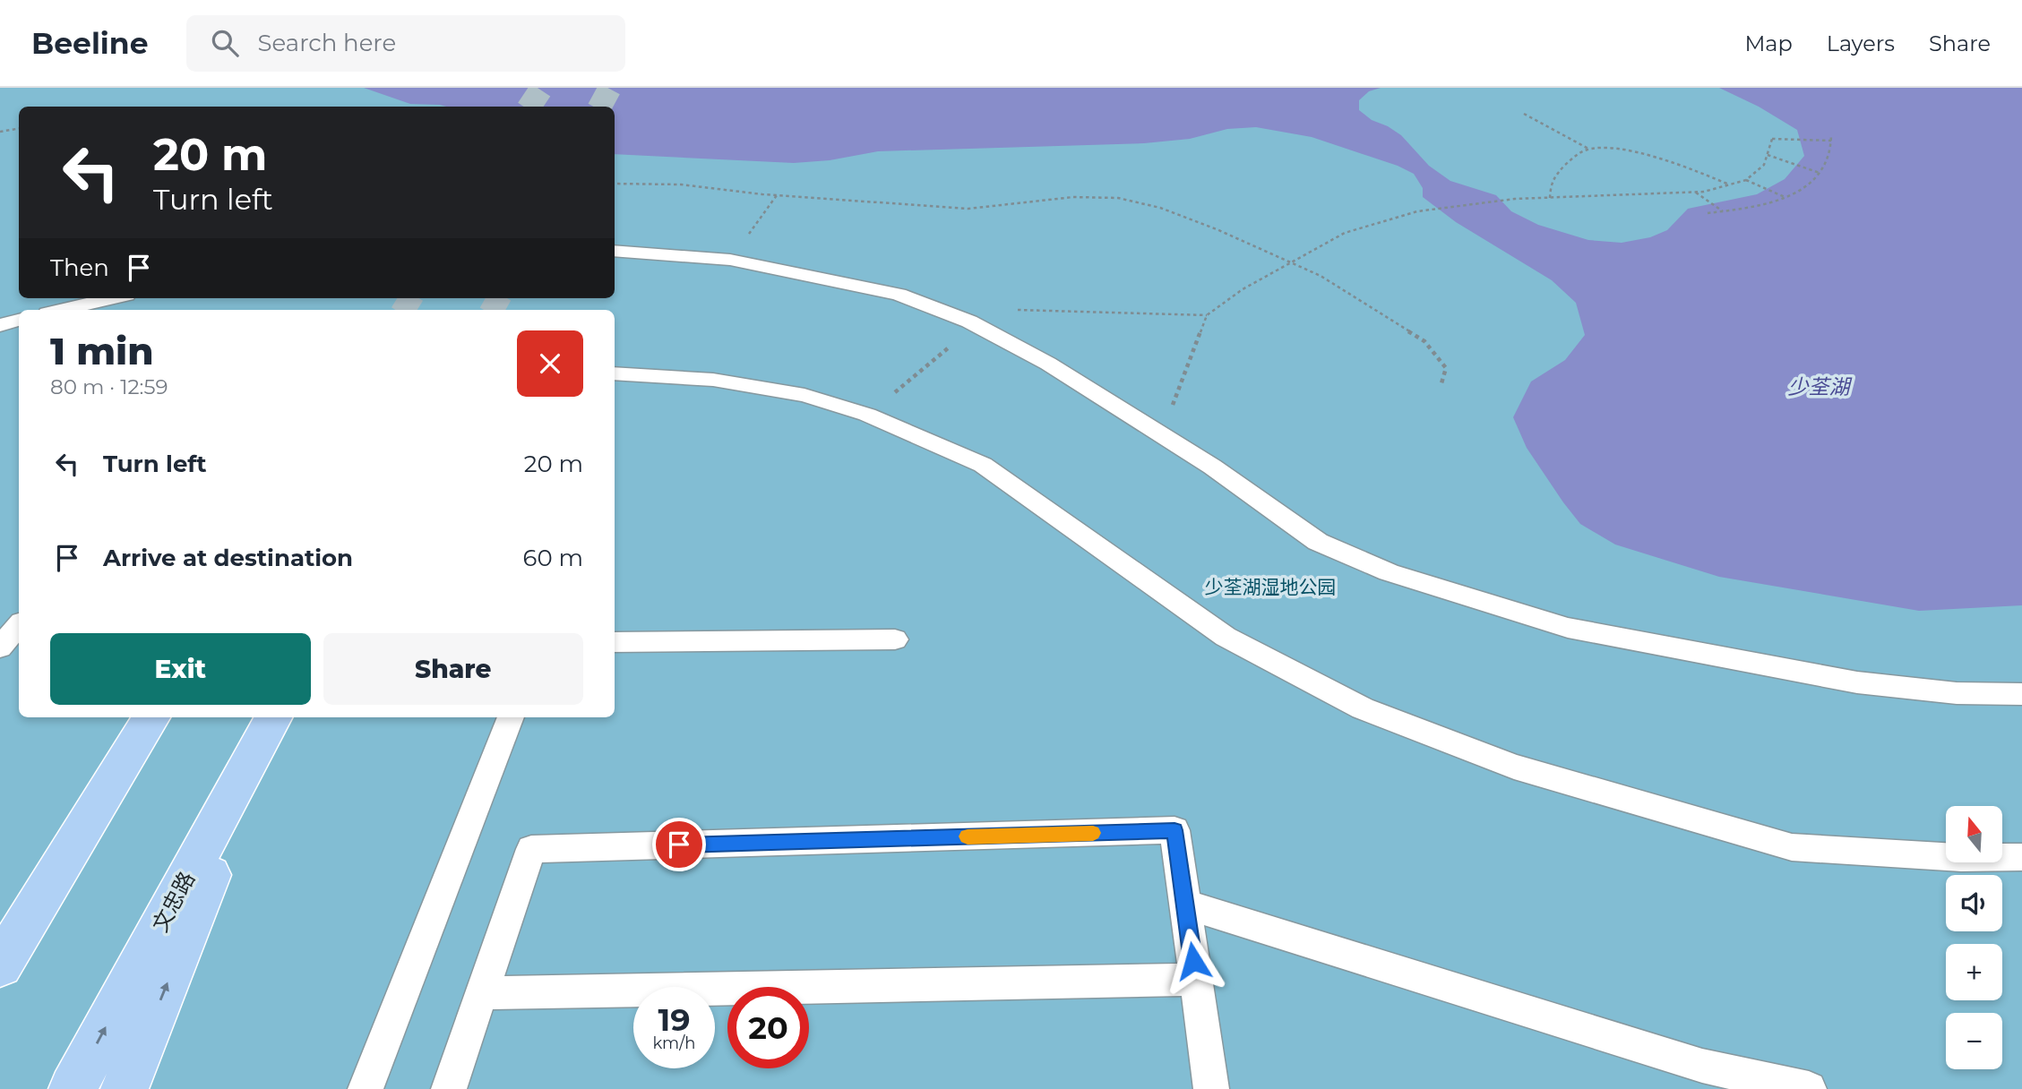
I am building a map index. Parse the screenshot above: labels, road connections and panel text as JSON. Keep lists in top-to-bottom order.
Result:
{
  "streets": {
    "highway": ["文忠路"]
  },
  "water": ["少荃湖"],
  "parks": ["少荃湖湿地公园"],
  "north": "top",
  "page": {
    "header": "Beeline",
    "search": "Search here",
    "nav": ["Map", "Layers", "Share"],
    "turn": ["20 m", "Turn left"],
    "then": "Then",
    "heading": ["1 min", "80 m · 12:59"],
    "list": [
      {
        "name": "Turn left",
        "value": "20 m"
      },
      {
        "name": "Arrive at destination",
        "value": "60 m"
      }
    ],
    "buttons": ["Exit", "Share"],
    "map_buttons": ["+", "−"],
    "speed": "19 km/h",
    "limit": "20"
  }
}
